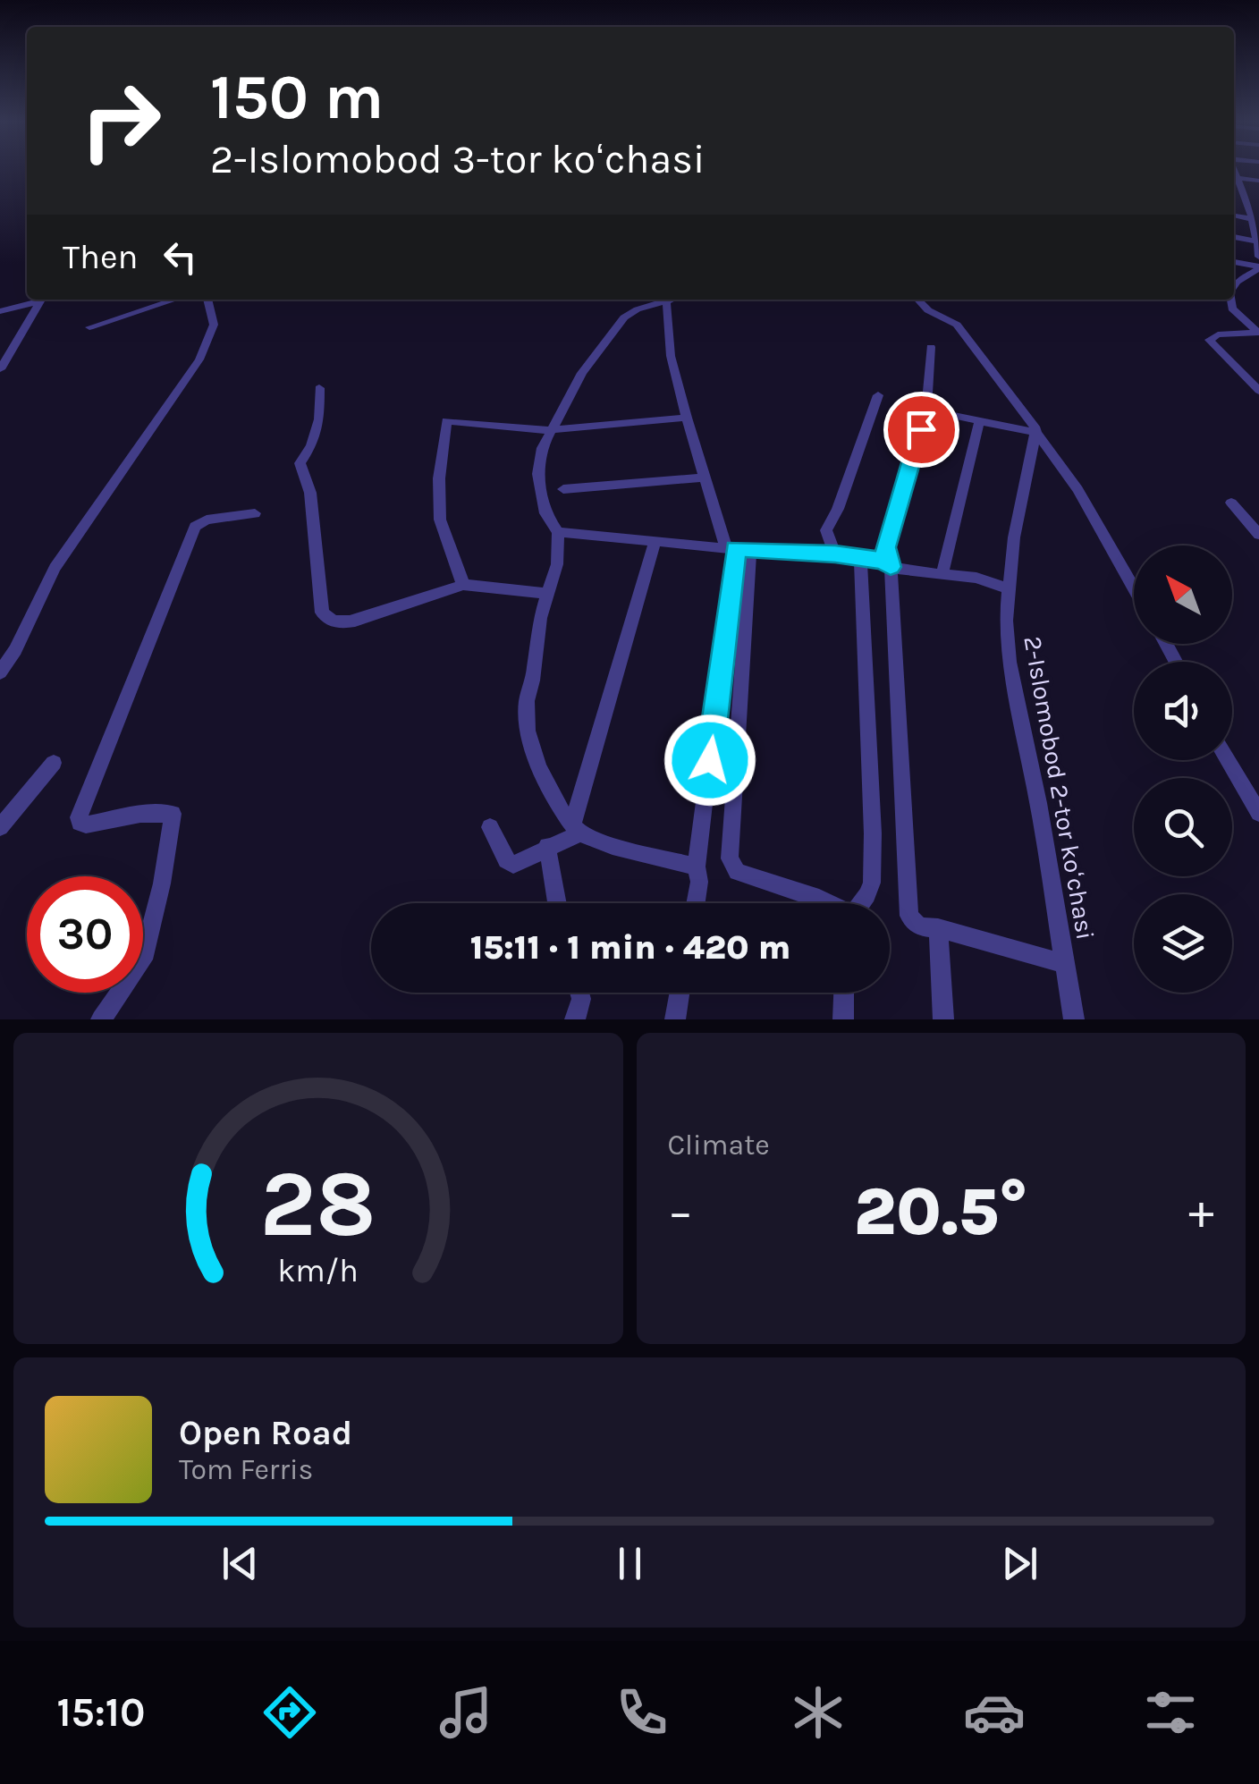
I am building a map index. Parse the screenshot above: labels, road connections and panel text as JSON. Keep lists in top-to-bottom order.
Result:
{
  "streets": {
    "street": ["2-Islomobod 2-tor koʻchasi"]
  },
  "north": "top left",
  "page": {
    "turn": ["150 m", "2-Islomobod 3-tor koʻchasi"],
    "then": "Then",
    "limit": "30",
    "trip": "15:11 · 1 min · 420 m",
    "tile": "Climate",
    "heat": ["−", "20.5°", "+"],
    "song": ["Open Road", "Tom Ferris"],
    "tabs": "15:10",
    "gauge": ["28", "km/h"]
  }
}
